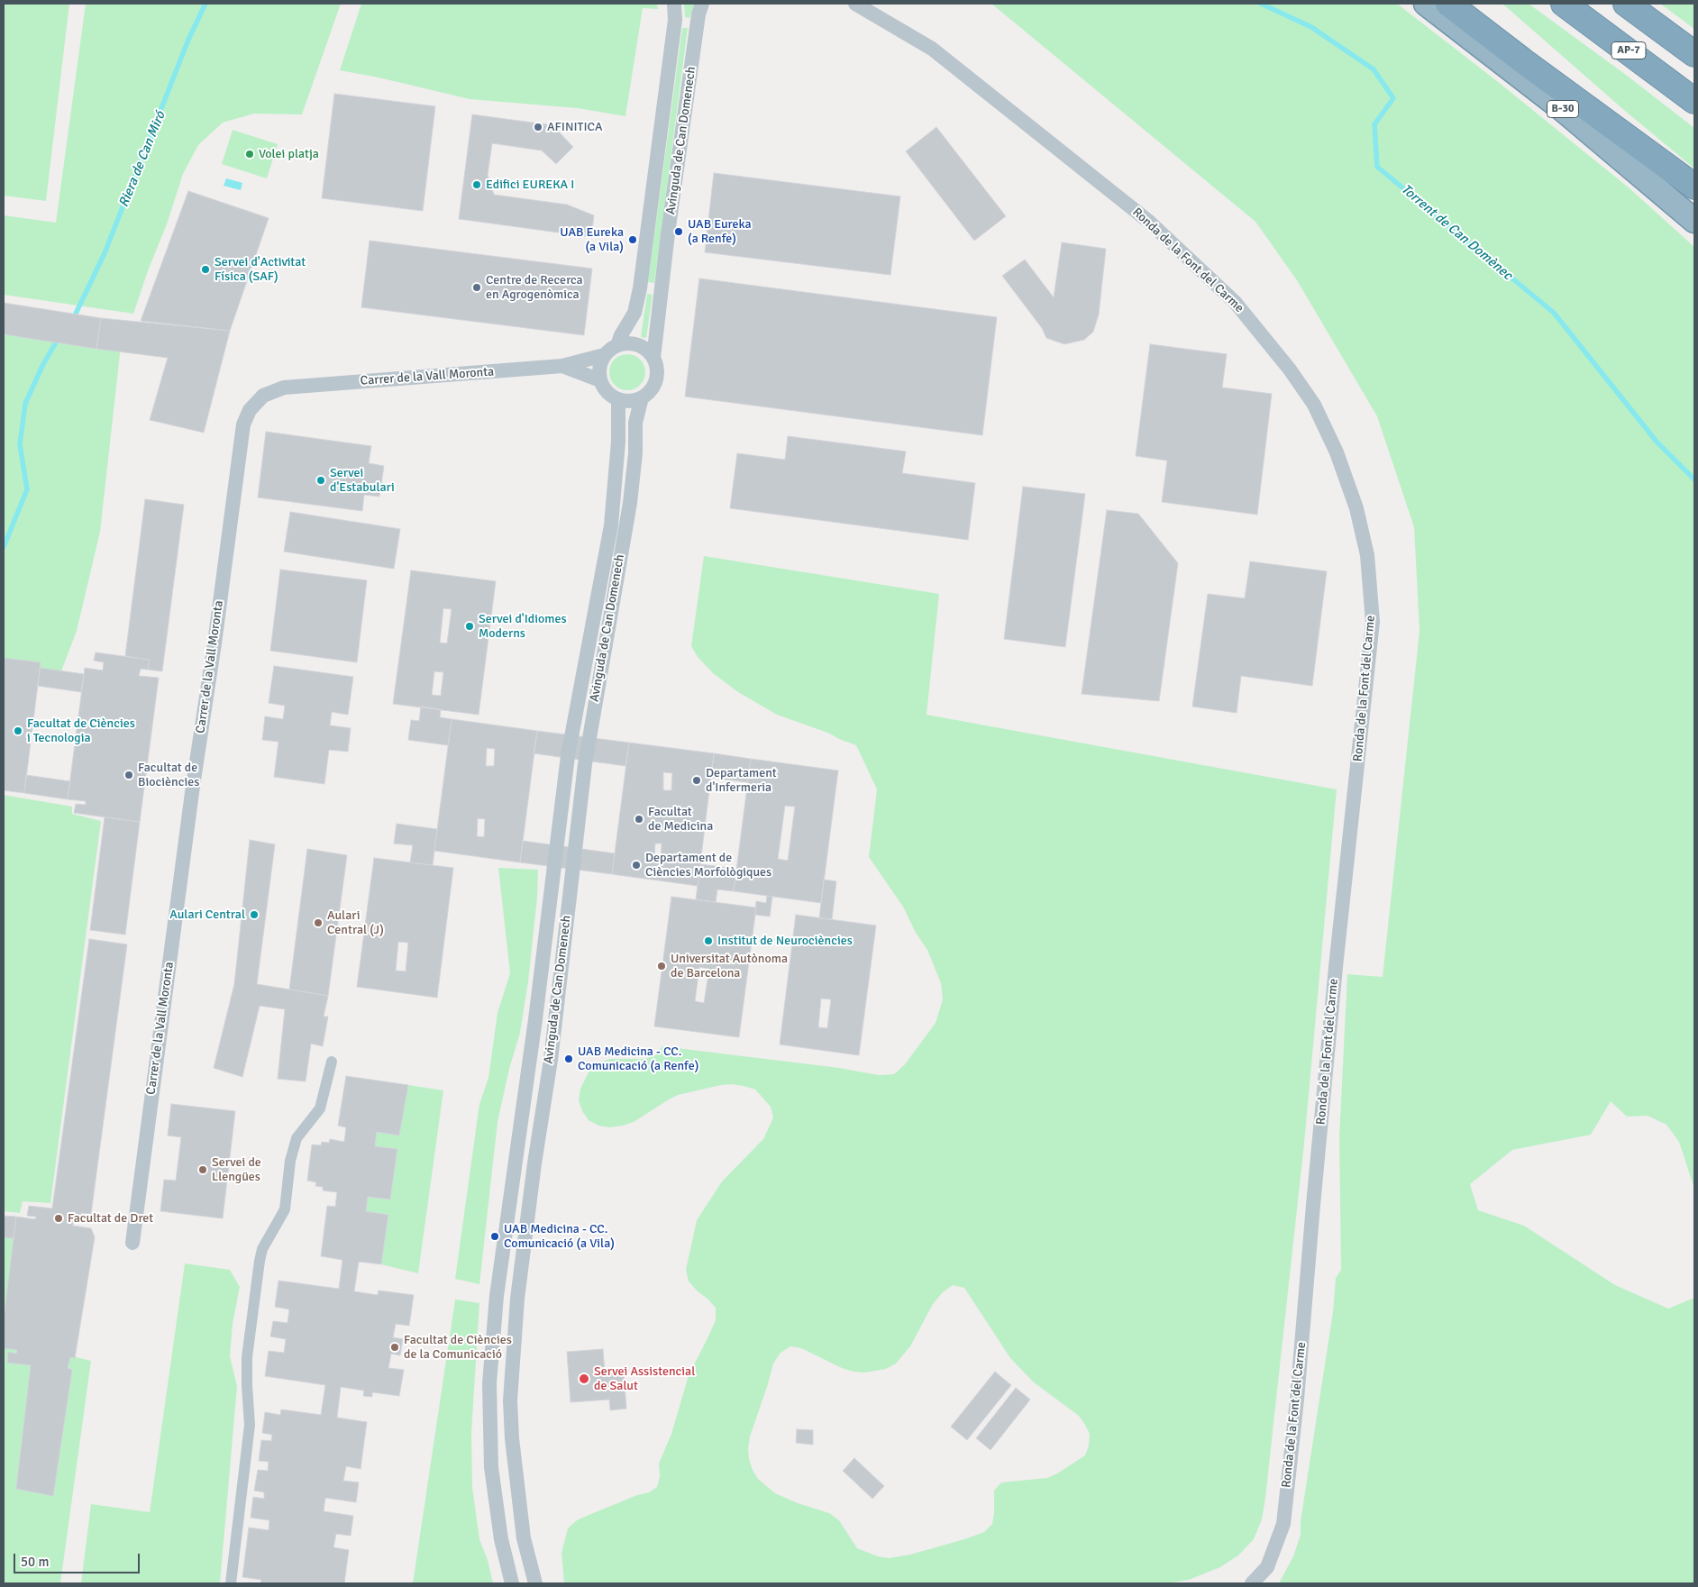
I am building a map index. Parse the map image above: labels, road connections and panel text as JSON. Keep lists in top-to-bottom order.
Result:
{
  "streets": {
    "highway": ["AP-7", "B-30"],
    "street": ["Avinguda de Can Domenech", "Ronda de la Font del Carme", "Carrer de la Vall Moronta"]
  },
  "crossings": [
    ["Avinguda de Can Domenech", "Carrer de la Vall Moronta"]
  ],
  "water": ["Riera de Can Miró", "Torrent de Can Domènec"],
  "places": [
    "AFINITICA",
    "Volei platja",
    "Edifici EUREKA I",
    "UAB Eureka (a Renfe)",
    "UAB Eureka (a Vila)",
    "Servei d'Activitat Física (SAF)",
    "Centre de Recerca en Agrogenòmica",
    "Servei d'Estabulari",
    "Servei d'Idiomes Moderns",
    "Facultat de Ciències i Tecnologia",
    "Facultat de Biociències",
    "Departament d'Infermeria",
    "Facultat de Medicina",
    "Departament de Ciències Morfològiques",
    "Aulari Central",
    "Aulari Central (J)",
    "Institut de Neurociències",
    "Universitat Autònoma de Barcelona",
    "UAB Medicina - CC. Comunicació (a Renfe)",
    "Servei de Llengües",
    "Facultat de Dret",
    "UAB Medicina - CC. Comunicació (a Vila)",
    "Facultat de Ciències de la Comunicació",
    "Servei Assistencial de Salut"
  ],
  "scale_bar": "50 m"
}
